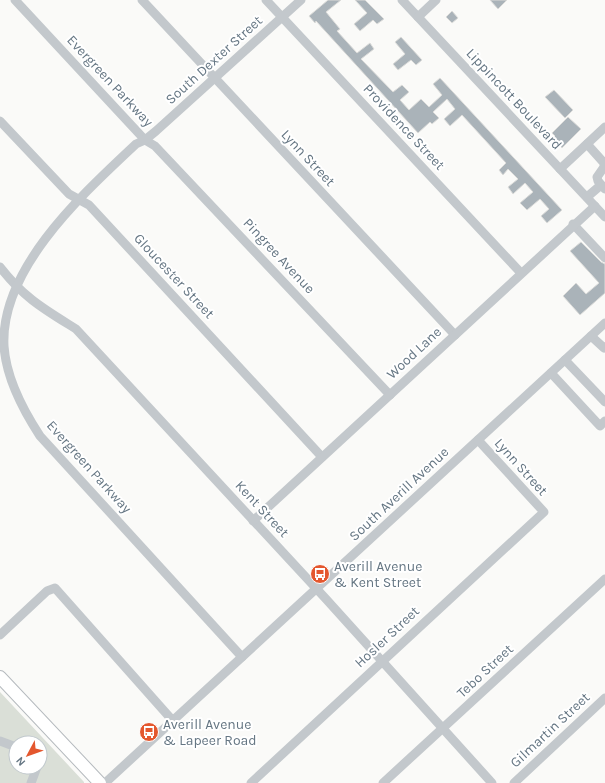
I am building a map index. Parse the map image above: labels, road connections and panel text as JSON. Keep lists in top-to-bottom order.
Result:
{
  "streets": {
    "street": [
      "South Dexter Street",
      "Evergreen Parkway",
      "Lippincott Boulevard",
      "Providence Street",
      "Lynn Street",
      "Pingree Avenue",
      "Gloucester Street",
      "Wood Lane",
      "South Averill Avenue",
      "Kent Street",
      "Hosler Street",
      "Tebo Street",
      "Gilmartin Street"
    ]
  },
  "crossings": [
    ["South Dexter Street", "Evergreen Parkway"],
    ["South Dexter Street", "Providence Street"],
    ["South Dexter Street", "Lynn Street"],
    ["South Dexter Street", "Pingree Avenue"],
    ["Evergreen Parkway", "Pingree Avenue"],
    ["Evergreen Parkway", "Gloucester Street"],
    ["Evergreen Parkway", "South Averill Avenue"],
    ["Evergreen Parkway", "Kent Street"],
    ["Lippincott Boulevard", "Wood Lane"],
    ["Providence Street", "Wood Lane"],
    ["Lynn Street", "Wood Lane"],
    ["Lynn Street", "South Averill Avenue"],
    ["Lynn Street", "Hosler Street"],
    ["Pingree Avenue", "Wood Lane"],
    ["Gloucester Street", "Wood Lane"],
    ["Wood Lane", "Kent Street"],
    ["South Averill Avenue", "Kent Street"],
    ["Kent Street", "Hosler Street"],
    ["Kent Street", "Tebo Street"]
  ],
  "places": {
    "bus stop": ["Averill Avenue & Kent Street", "Averill Avenue & Lapeer Road"]
  },
  "north": "bottom left"
}
